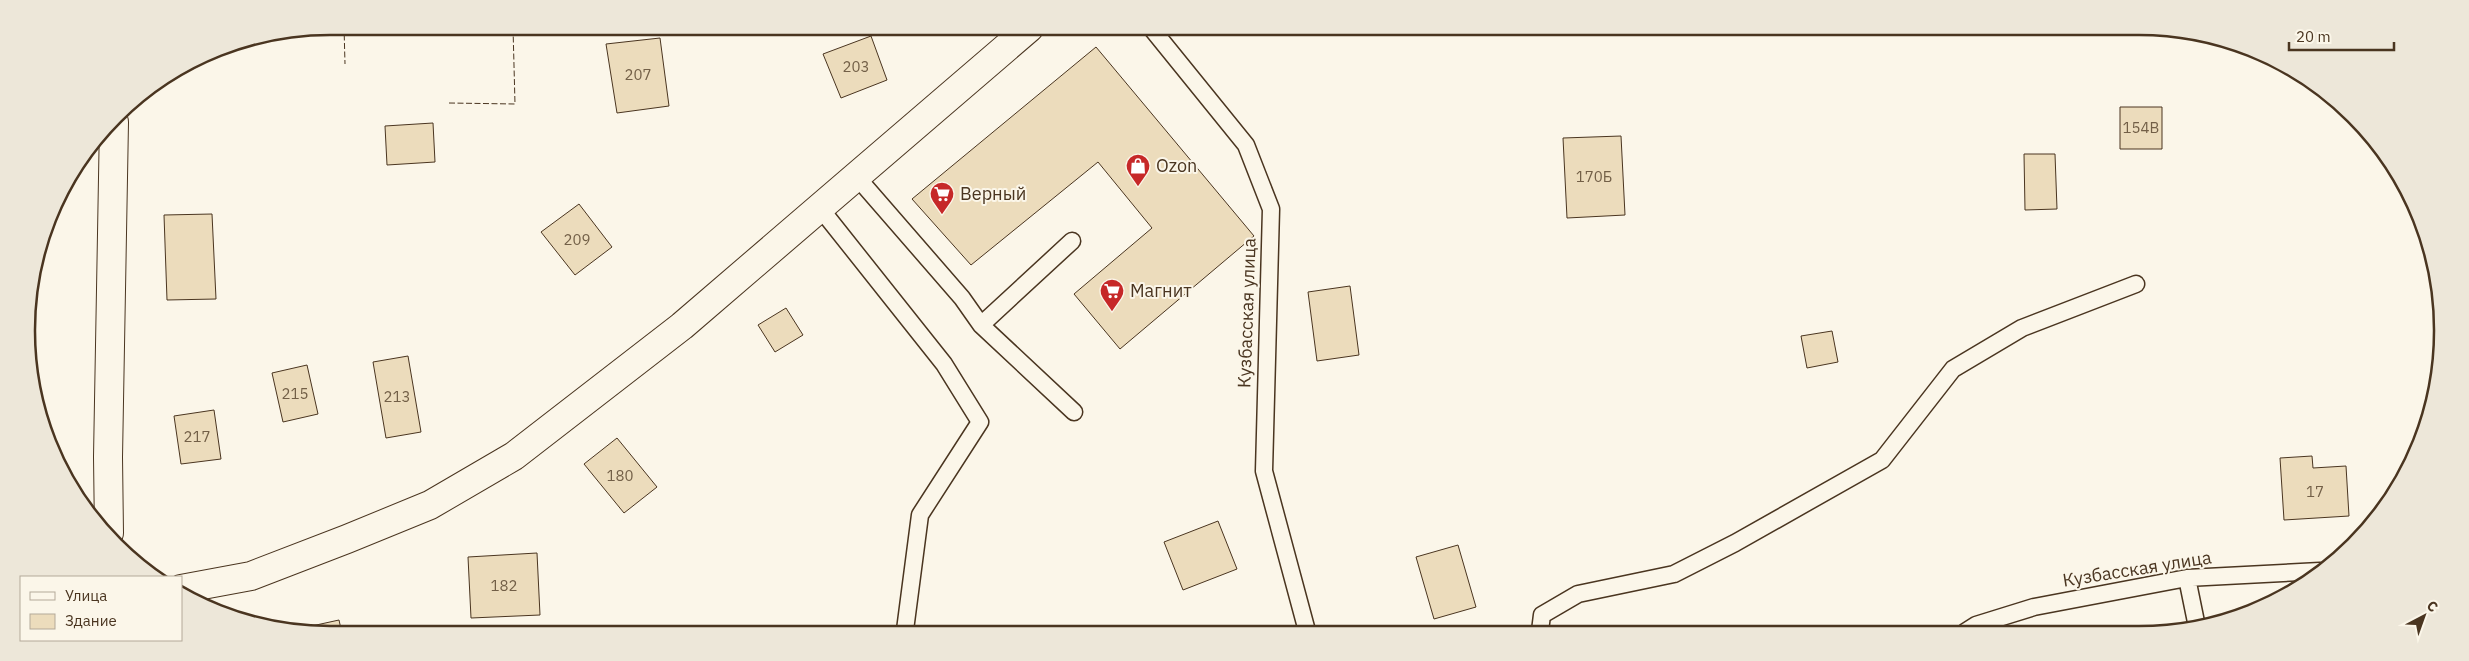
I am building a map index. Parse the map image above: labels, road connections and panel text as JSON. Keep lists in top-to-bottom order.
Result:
{
  "streets": {
    "lane": ["Кузбасская улица"]
  },
  "places": {
    "shop": ["Ozon"],
    "supermarket": ["Верный", "Магнит"]
  },
  "house_numbers": [
    "203",
    "207",
    "154В",
    "170Б",
    "209",
    "215",
    "213",
    "217",
    "180",
    "17",
    "182"
  ],
  "legend": ["Улица", "Здание"],
  "scale_bar": "20 m",
  "north": "top right"
}
